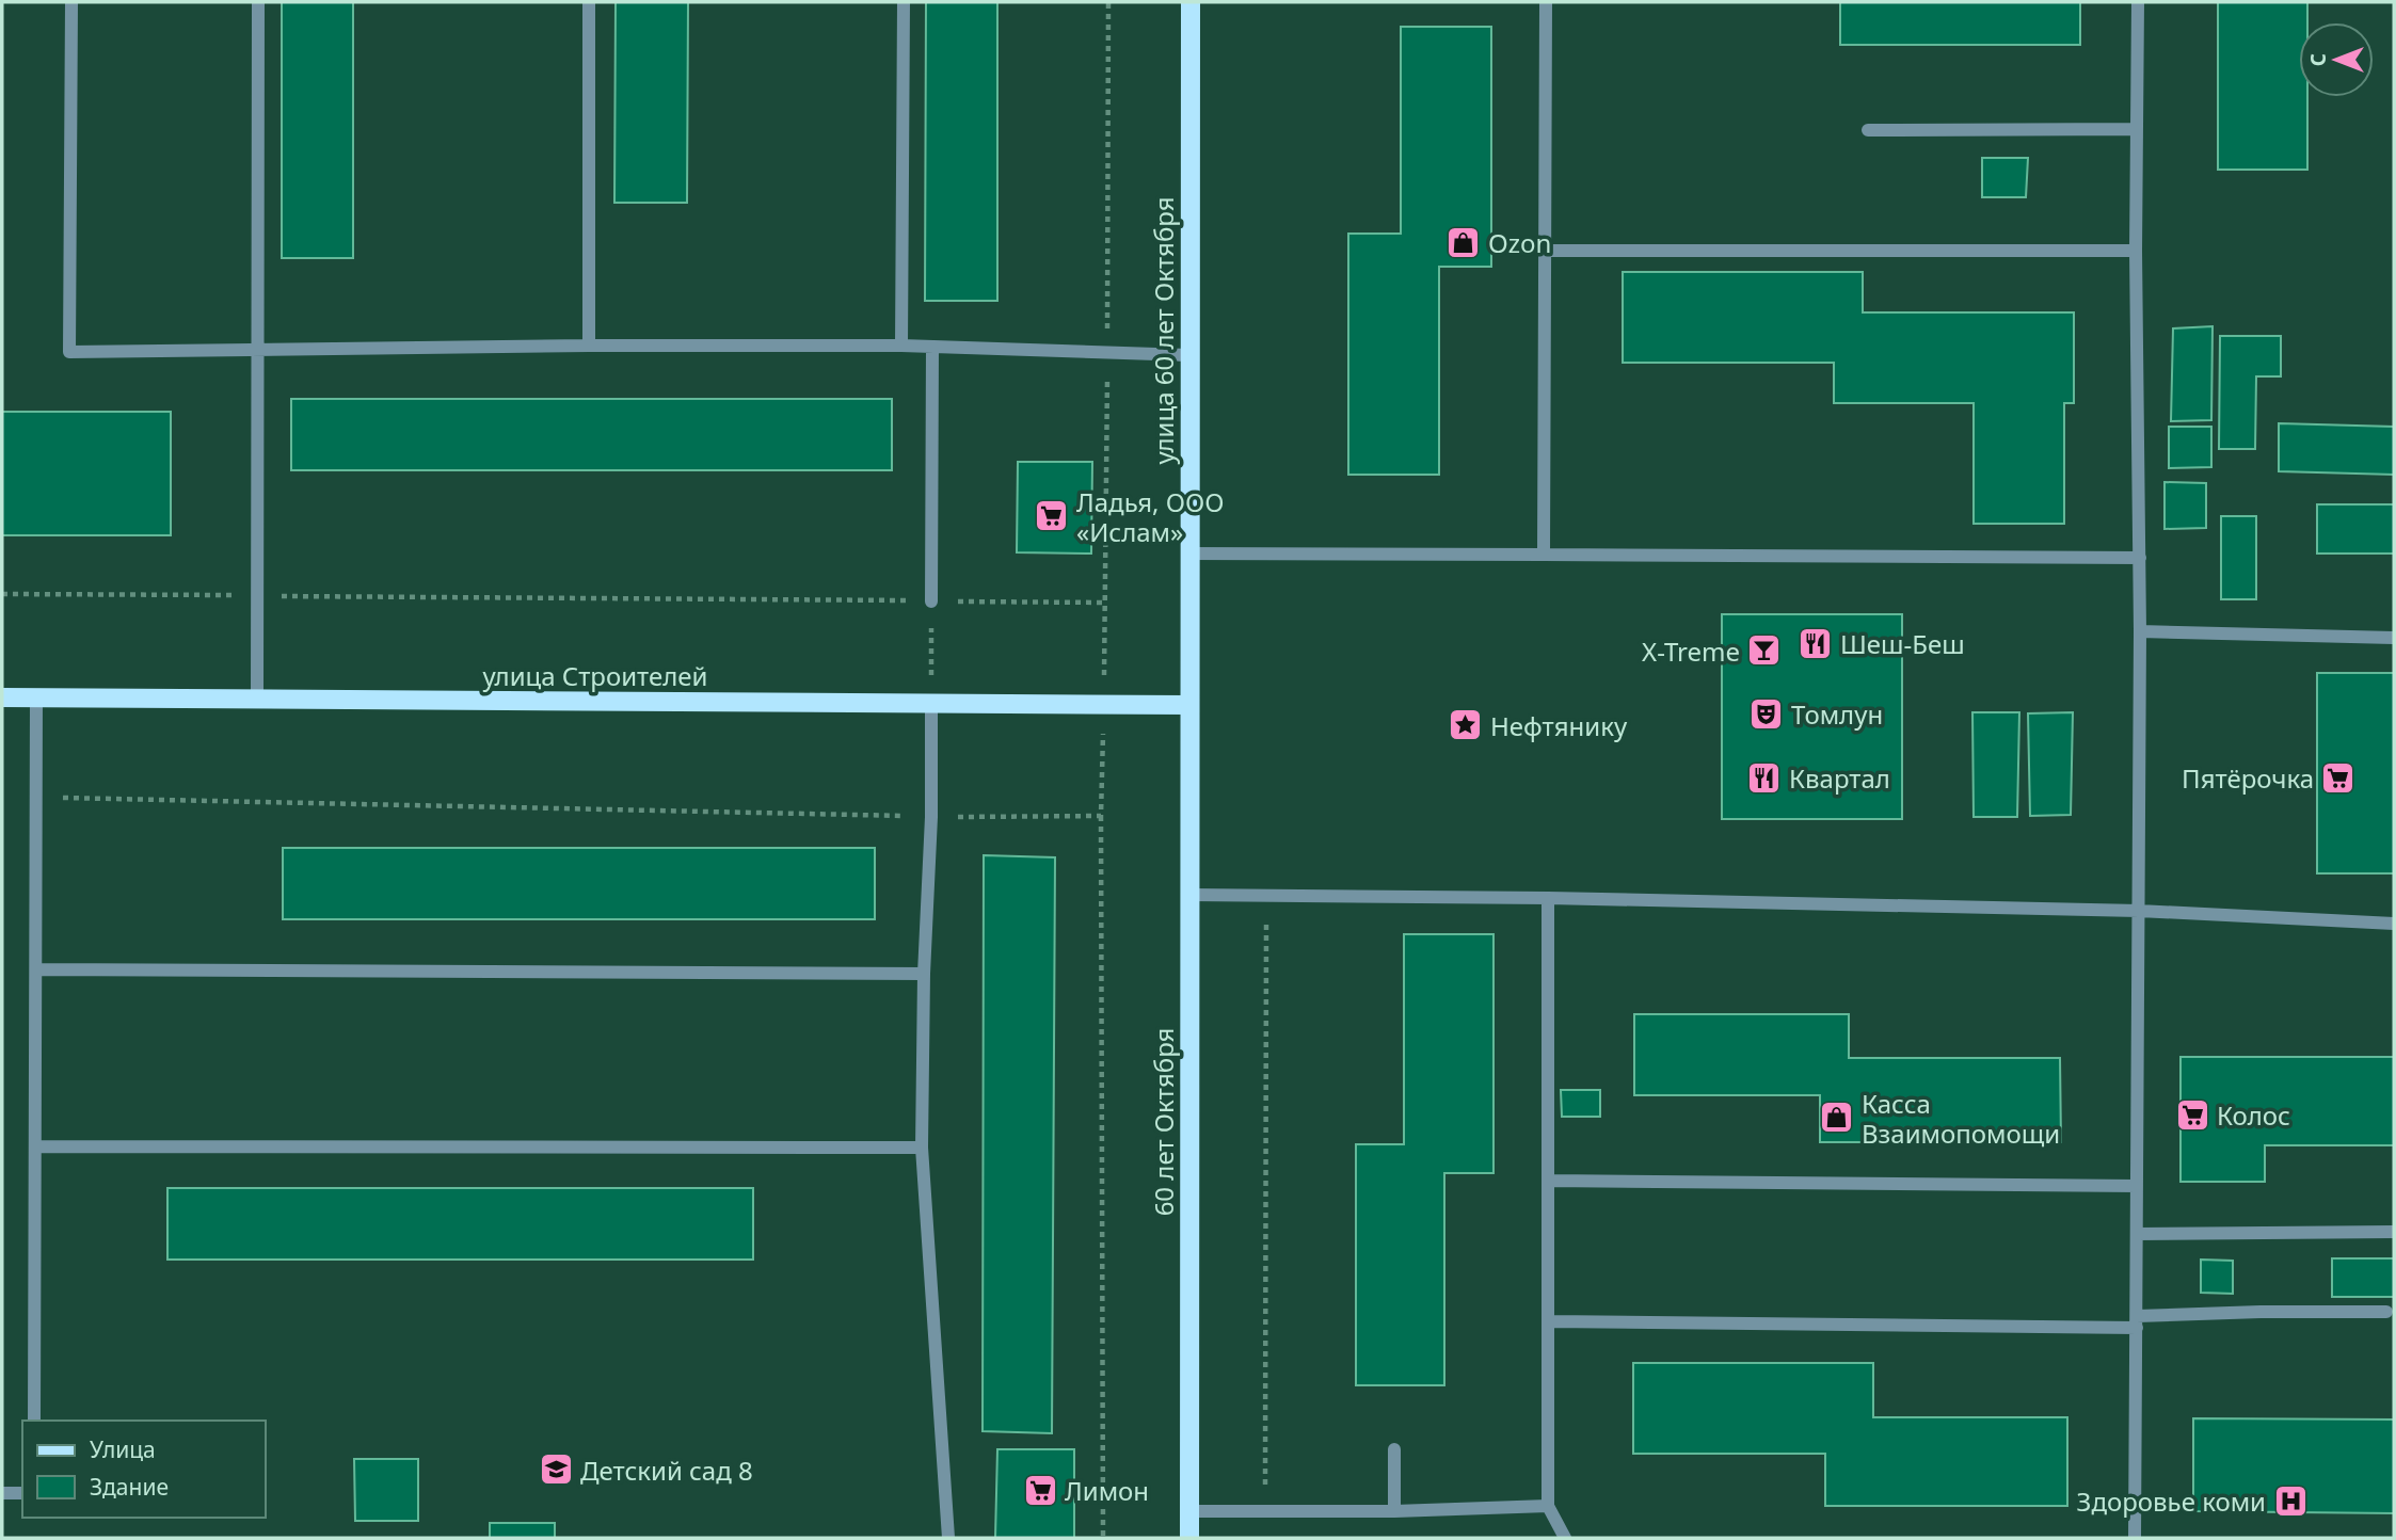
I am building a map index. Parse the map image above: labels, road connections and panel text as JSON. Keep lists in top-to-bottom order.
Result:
{
  "streets": {
    "main road": ["улица 60 лет Октября", "улица Строителей", "60 лет Октября"]
  },
  "crossings": [
    ["улица 60 лет Октября", "улица Строителей"],
    ["улица 60 лет Октября", "60 лет Октября"],
    ["улица Строителей", "60 лет Октября"]
  ],
  "places": {
    "shop": ["Ozon", "Касса Взаимопомощи"],
    "supermarket": [
      "Ладья, ООО «Ислам»",
      "Пятёрочка",
      "Колос",
      "Лимон"
    ],
    "restaurant": ["Шеш-Беш", "Квартал"],
    "bar": ["X-Treme"],
    "theatre": ["Томлун"],
    "place": ["Нефтянику"],
    "school or university": ["Детский сад 8"],
    "hospital": ["Здоровье коми"]
  },
  "legend": ["Улица", "Здание"],
  "north": "left"
}
